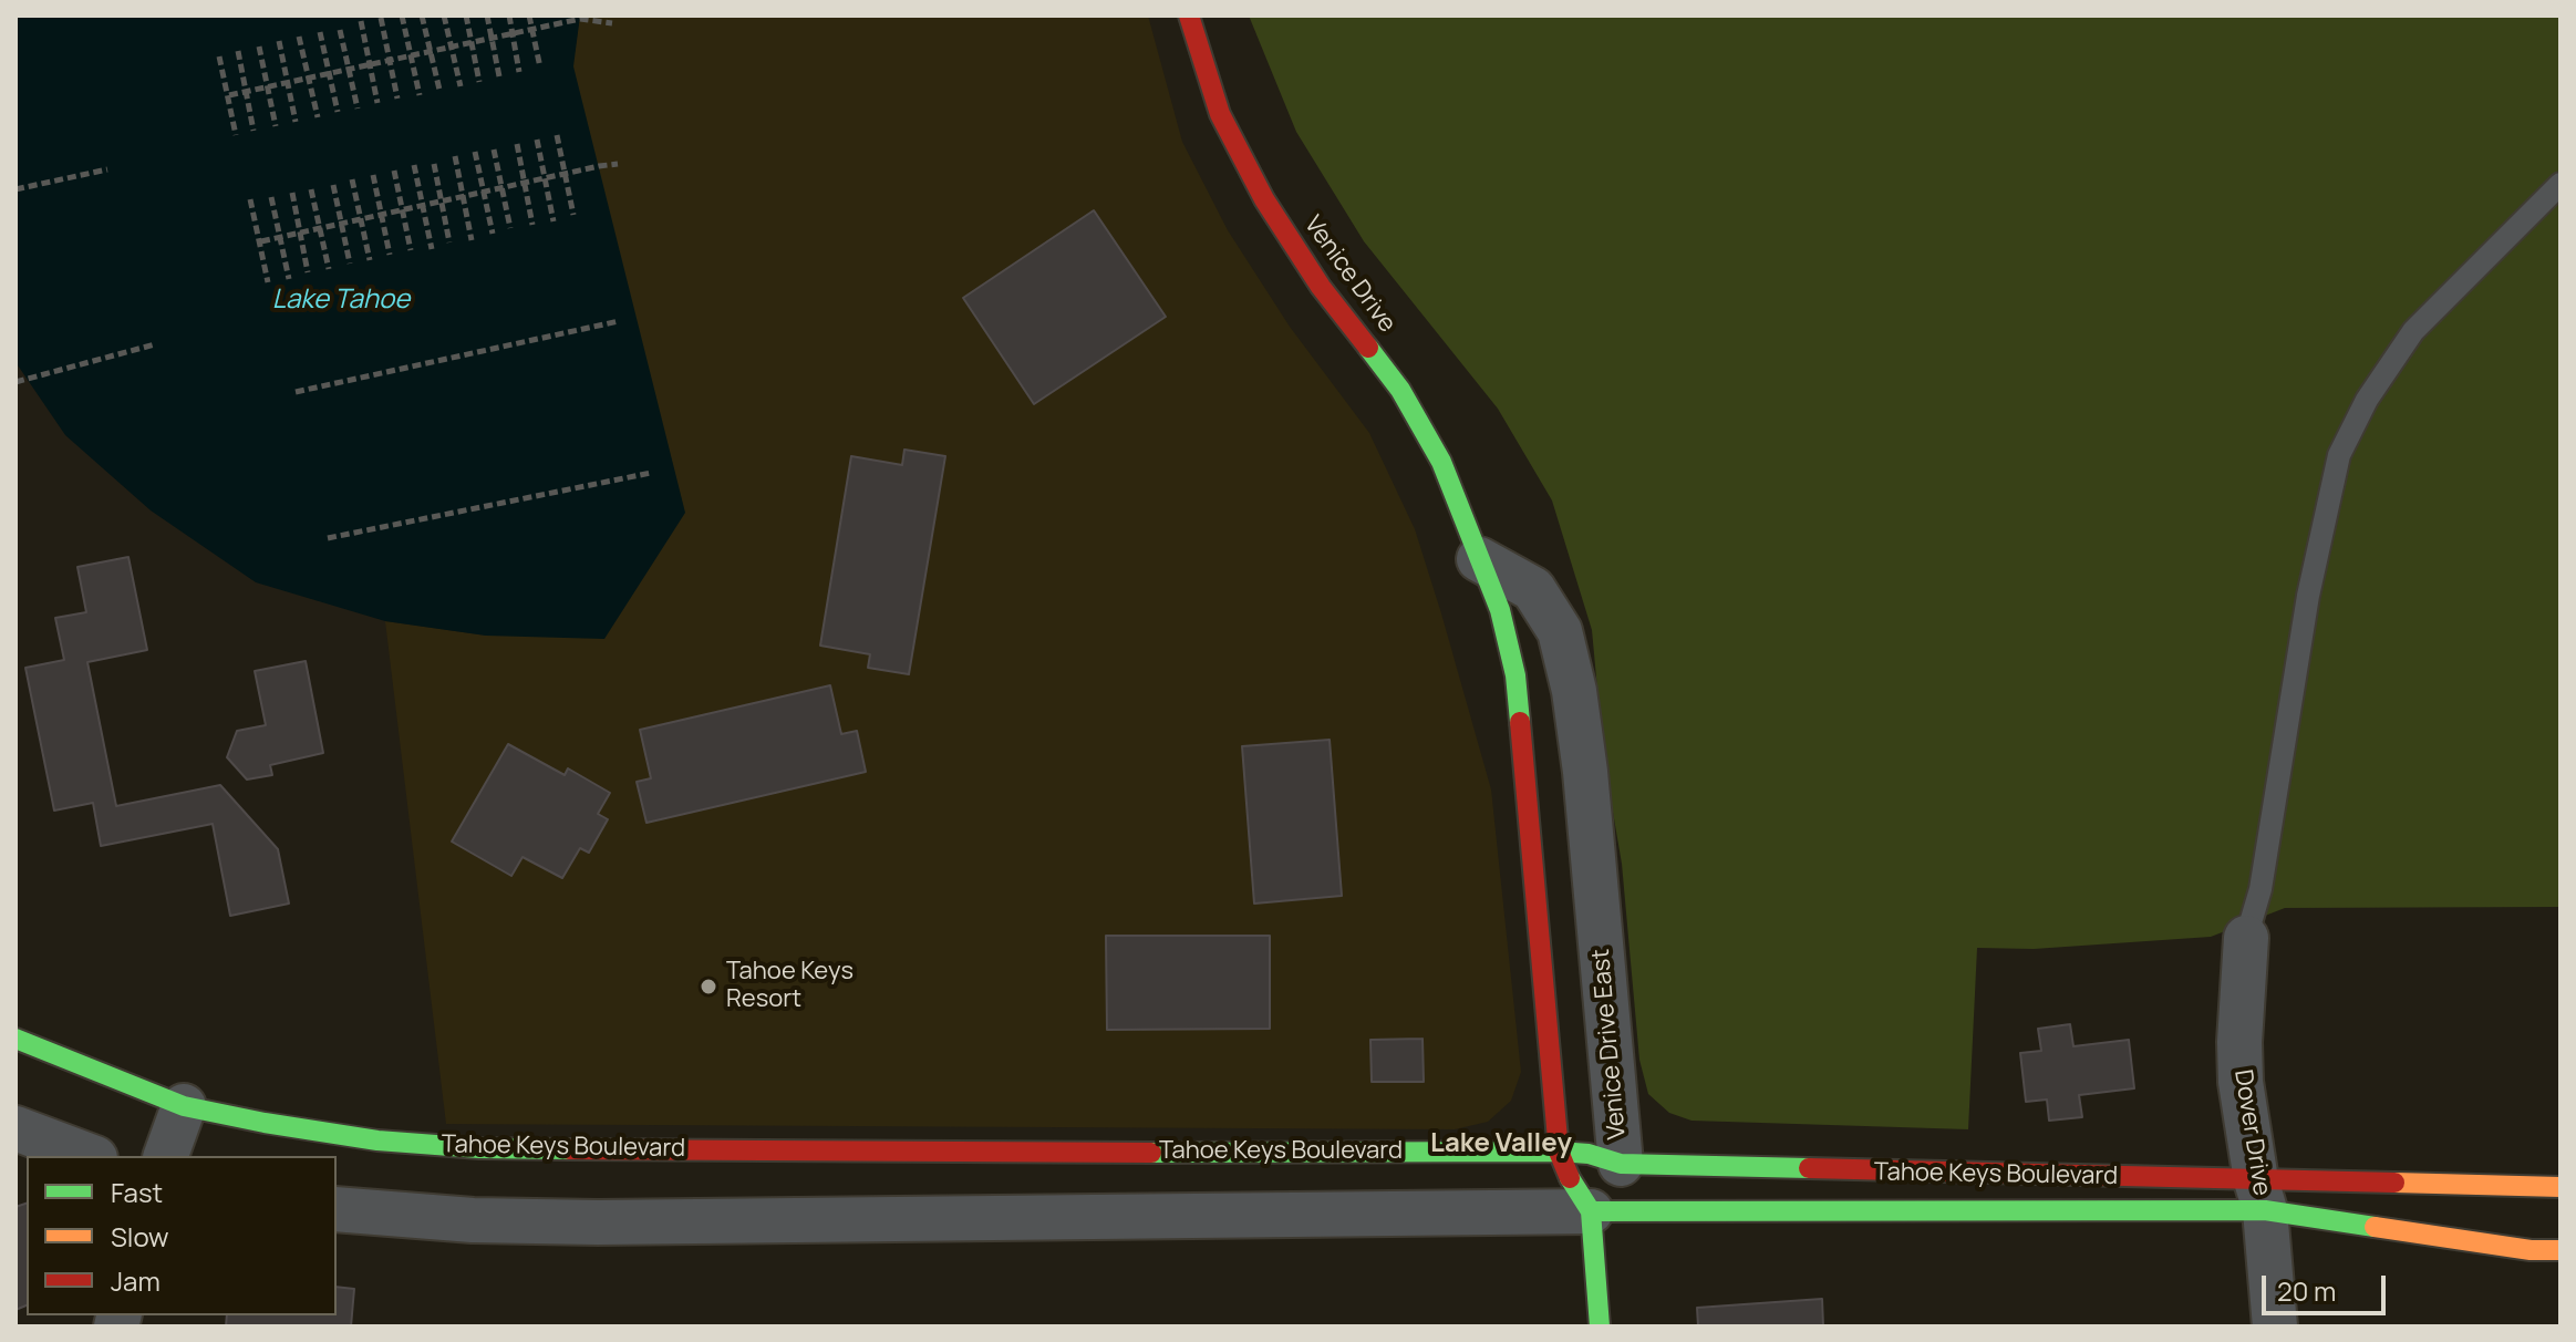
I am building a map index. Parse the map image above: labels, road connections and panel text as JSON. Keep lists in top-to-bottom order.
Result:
{
  "streets": {
    "street": [
      "Venice Drive",
      "Venice Drive East",
      "Dover Drive",
      "Tahoe Keys Boulevard"
    ]
  },
  "crossings": [
    ["Venice Drive", "Venice Drive East"],
    ["Venice Drive East", "Tahoe Keys Boulevard"],
    ["Dover Drive", "Tahoe Keys Boulevard"]
  ],
  "districts": ["Lake Valley"],
  "water": ["Lake Tahoe"],
  "places": ["Tahoe Keys Resort"],
  "legend": ["Fast", "Slow", "Jam"],
  "scale_bar": "20 m"
}
